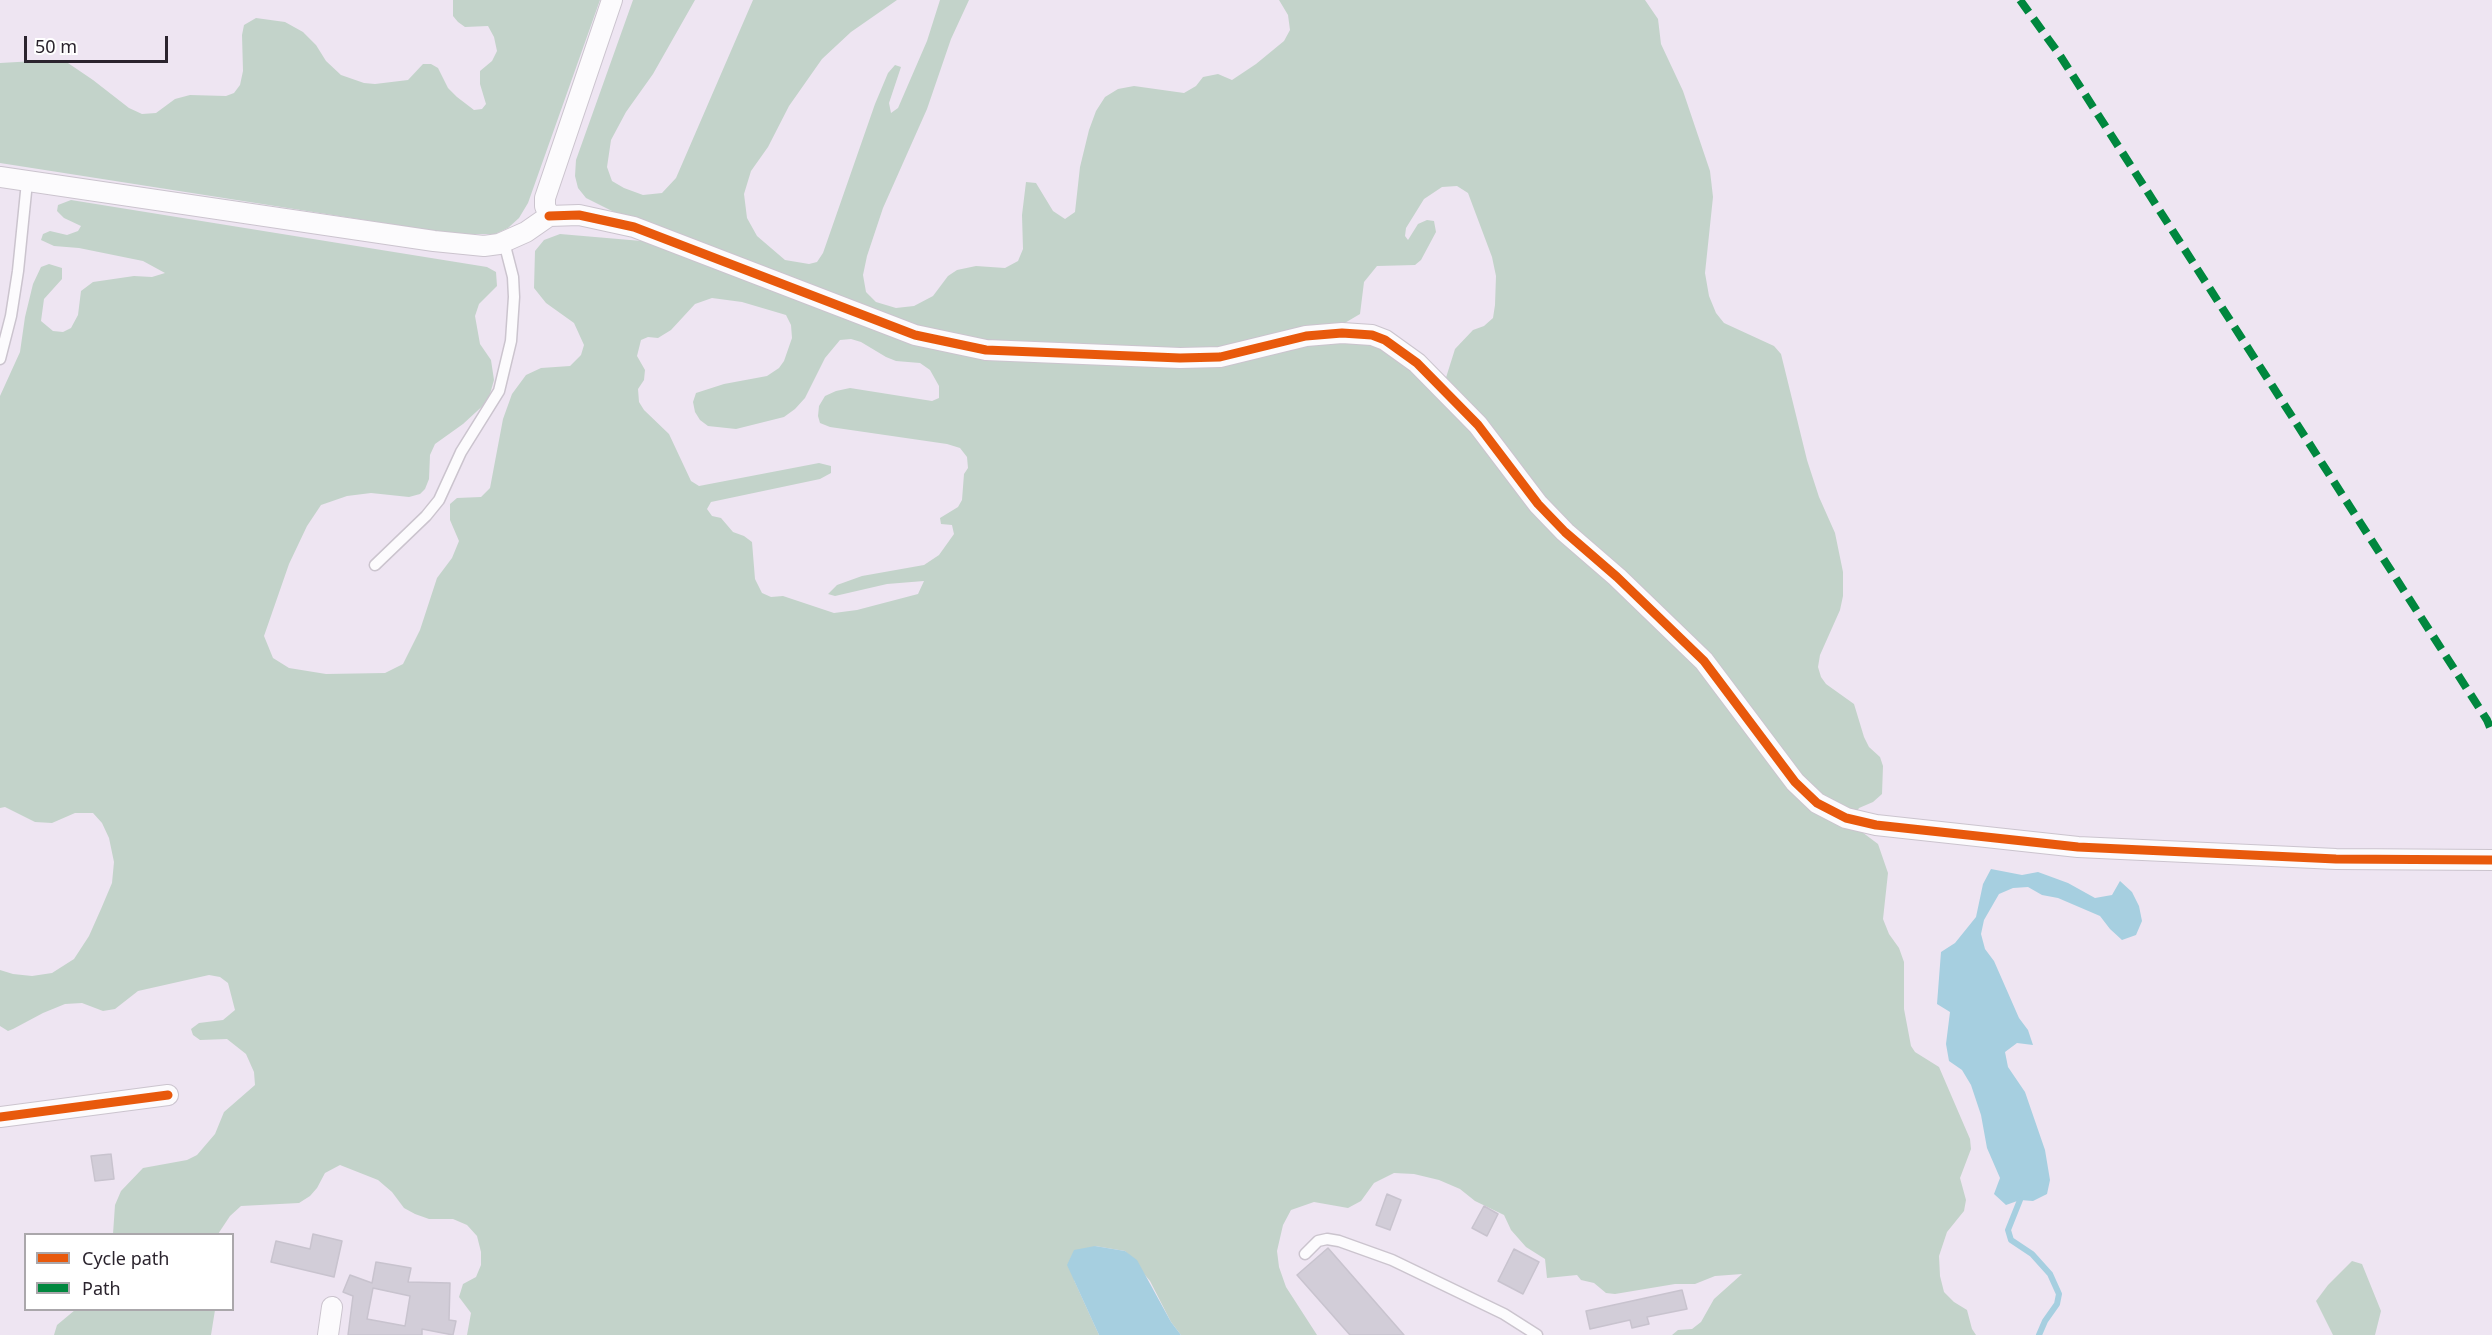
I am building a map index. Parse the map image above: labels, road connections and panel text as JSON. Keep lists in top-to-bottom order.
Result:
{
  "legend": ["Cycle path", "Path"],
  "scale_bar": "50 m"
}
